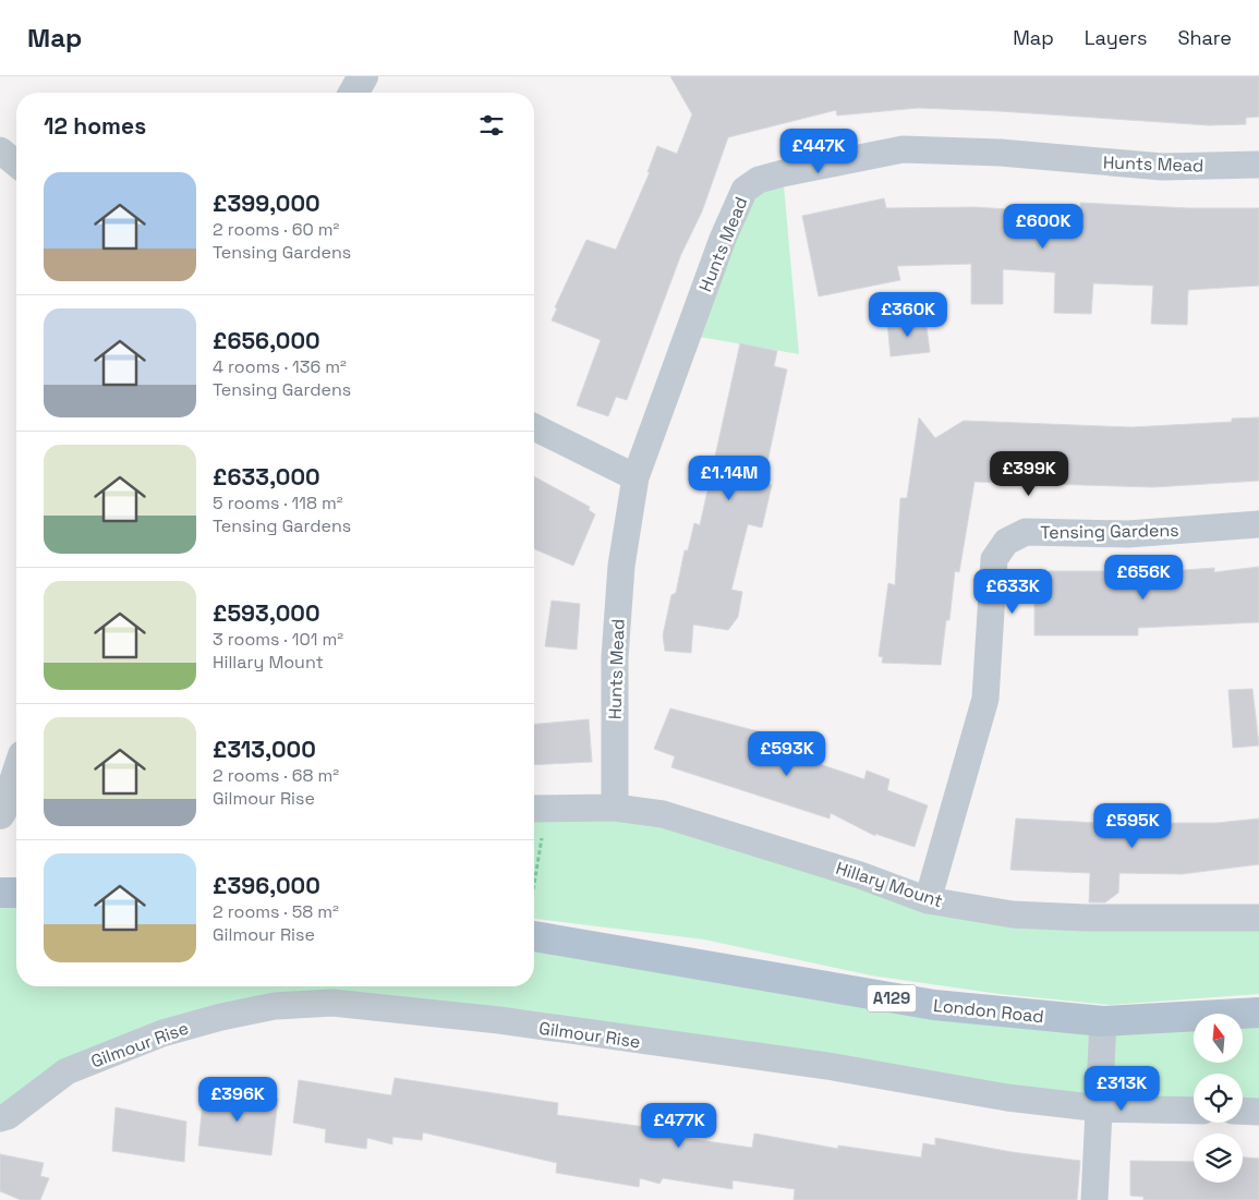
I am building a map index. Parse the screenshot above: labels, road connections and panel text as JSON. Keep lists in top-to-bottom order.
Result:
{
  "streets": {
    "main road": ["A129", "London Road"],
    "street": [
      "Hunts Mead",
      "Tensing Gardens",
      "Hillary Mount",
      "Gilmour Rise"
    ]
  },
  "crossings": [
    ["Hunts Mead", "Hillary Mount"],
    ["Tensing Gardens", "Hillary Mount"]
  ],
  "north": "top",
  "page": {
    "header": "Map",
    "nav": ["Map", "Layers", "Share"],
    "heading": "12 homes",
    "price": [
      "£447K",
      "£600K",
      "£360K",
      "£399K",
      "£1.14M",
      "£656K",
      "£633K",
      "£593K",
      "£595K",
      "£313K",
      "£396K",
      "£477K"
    ],
    "list": [
      {
        "name": "£399,000",
        "note": "2 rooms · 60 m² · Tensing Gardens"
      },
      {
        "name": "£656,000",
        "note": "4 rooms · 136 m² · Tensing Gardens"
      },
      {
        "name": "£633,000",
        "note": "5 rooms · 118 m² · Tensing Gardens"
      },
      {
        "name": "£593,000",
        "note": "3 rooms · 101 m² · Hillary Mount"
      },
      {
        "name": "£313,000",
        "note": "2 rooms · 68 m² · Gilmour Rise"
      },
      {
        "name": "£396,000",
        "note": "2 rooms · 58 m² · Gilmour Rise"
      }
    ]
  }
}
